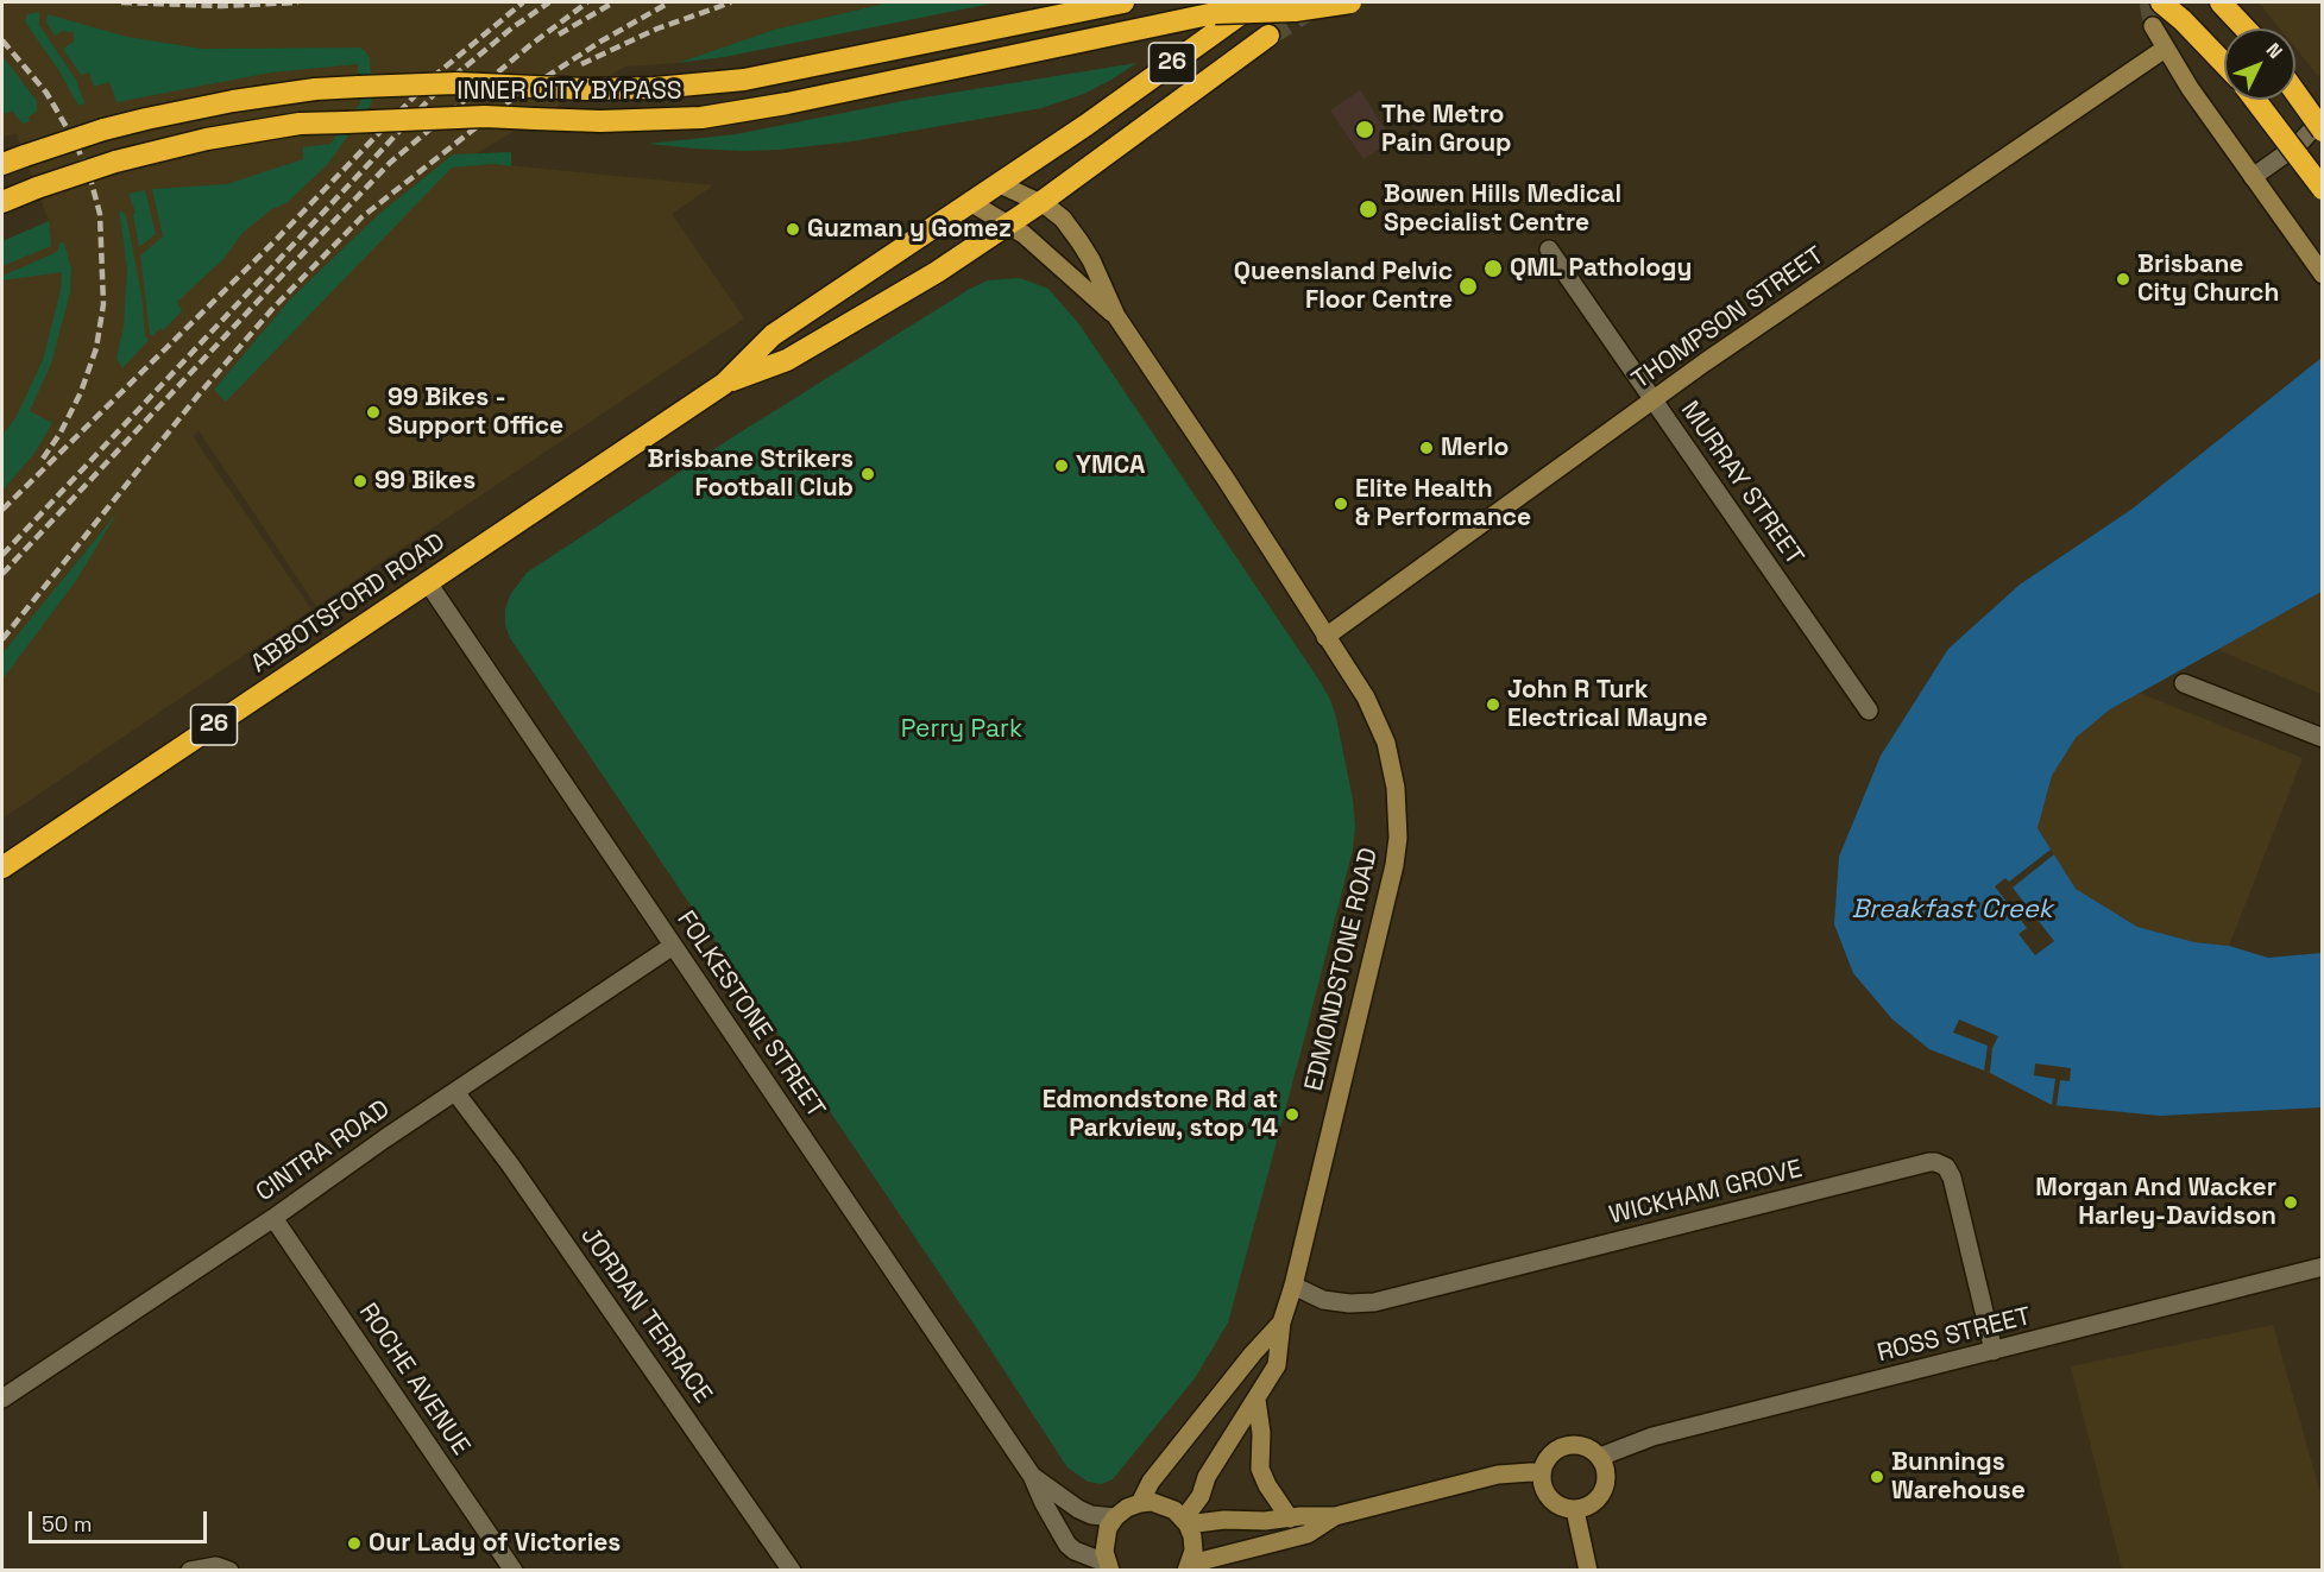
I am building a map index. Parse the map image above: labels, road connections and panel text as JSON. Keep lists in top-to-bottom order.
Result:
{
  "streets": {
    "highway": ["26", "INNER CITY BYPASS", "ABBOTSFORD ROAD"],
    "street": [
      "THOMPSON STREET",
      "MURRAY STREET",
      "EDMONDSTONE ROAD",
      "FOLKESTONE STREET",
      "CINTRA ROAD",
      "WICKHAM GROVE",
      "JORDAN TERRACE",
      "ROSS STREET",
      "ROCHE AVENUE"
    ]
  },
  "crossings": [
    ["THOMPSON STREET", "MURRAY STREET"],
    ["THOMPSON STREET", "EDMONDSTONE ROAD"],
    ["ABBOTSFORD ROAD", "EDMONDSTONE ROAD"],
    ["ABBOTSFORD ROAD", "FOLKESTONE STREET"],
    ["EDMONDSTONE ROAD", "WICKHAM GROVE"],
    ["FOLKESTONE STREET", "CINTRA ROAD"],
    ["CINTRA ROAD", "JORDAN TERRACE"],
    ["CINTRA ROAD", "ROCHE AVENUE"],
    ["WICKHAM GROVE", "ROSS STREET"]
  ],
  "water": ["Breakfast Creek"],
  "parks": ["Perry Park"],
  "places": [
    "The Metro Pain Group",
    "Bowen Hills Medical Specialist Centre",
    "Guzman y Gomez",
    "QML Pathology",
    "Brisbane City Church",
    "Queensland Pelvic Floor Centre",
    "99 Bikes - Support Office",
    "Merlo",
    "YMCA",
    "Brisbane Strikers Football Club",
    "99 Bikes",
    "Elite Health & Performance",
    "John R Turk Electrical Mayne",
    "Edmondstone Rd at Parkview, stop 14",
    "Morgan And Wacker Harley-Davidson",
    "Bunnings Warehouse",
    "Our Lady of Victories"
  ],
  "scale_bar": "50 m",
  "north": "top right"
}
